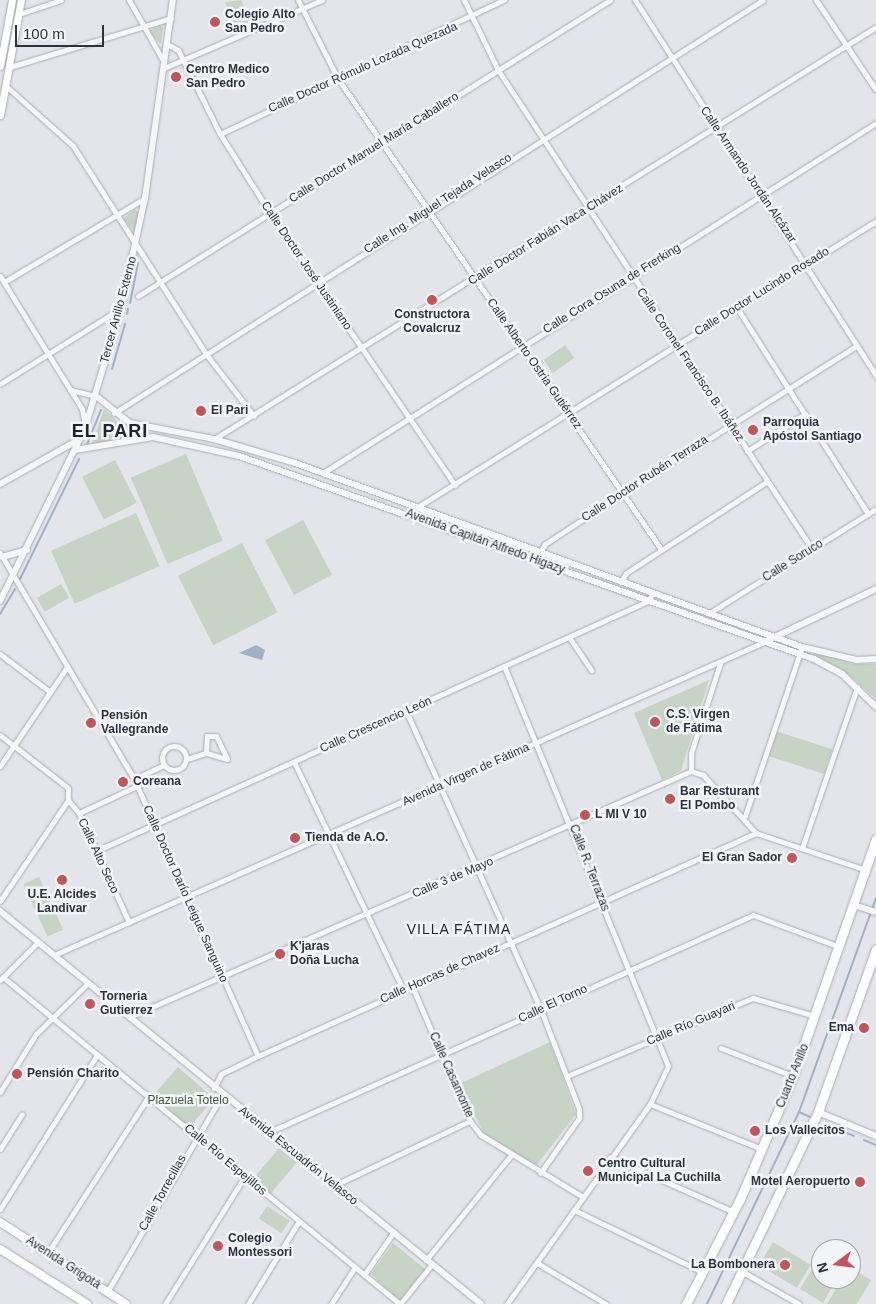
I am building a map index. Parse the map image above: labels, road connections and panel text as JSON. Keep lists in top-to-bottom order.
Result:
{
  "streets": {
    "highway": ["Cuarto Anillo"],
    "main road": ["Avenida Grigotá"],
    "street": [
      "Calle Doctor Rómulo Lozada Quezada",
      "Calle Doctor Manuel María Caballero",
      "Calle Armando Jordán Alcázar",
      "Calle Ing. Miguel Tejada Velasco",
      "Calle Doctor Fabián Vaca Chávez",
      "Calle Doctor José Justiniano",
      "Calle Cora Osuna de Frerking",
      "Calle Doctor Lucindo Rosado",
      "Tercer Anillo Externo",
      "Calle Alberto Ostria Gutiérrez",
      "Calle Coronel Francisco B. Ibáñez",
      "Calle Doctor Rubén Terraza",
      "Avenida Capitán Alfredo Higazy",
      "Calle Soruco",
      "Calle Crescencio León",
      "Avenida Virgen de Fátima",
      "Calle Alto Seco",
      "Calle R. Terrazas",
      "Calle 3 de Mayo",
      "Calle Doctor Darío Leigue Sanguino",
      "Calle Horcas de Chavez",
      "Calle El Torno",
      "Calle Río Guayari",
      "Calle Casamonte",
      "Avenida Escuadrón Velasco",
      "Calle Río Espejillos",
      "Calle Torrecillas"
    ]
  },
  "crossings": [
    ["Calle Doctor Rómulo Lozada Quezada", "Calle Doctor José Justiniano"],
    ["Calle Doctor Rómulo Lozada Quezada", "Calle Alberto Ostria Gutiérrez"],
    ["Calle Doctor Rómulo Lozada Quezada", "Calle Coronel Francisco B. Ibáñez"],
    ["Calle Doctor Manuel María Caballero", "Calle Doctor José Justiniano"],
    ["Calle Doctor Manuel María Caballero", "Calle Alberto Ostria Gutiérrez"],
    ["Calle Doctor Manuel María Caballero", "Calle Coronel Francisco B. Ibáñez"],
    ["Calle Armando Jordán Alcázar", "Calle Ing. Miguel Tejada Velasco"],
    ["Calle Armando Jordán Alcázar", "Calle Doctor Fabián Vaca Chávez"],
    ["Calle Armando Jordán Alcázar", "Calle Cora Osuna de Frerking"],
    ["Calle Armando Jordán Alcázar", "Calle Doctor Lucindo Rosado"],
    ["Calle Armando Jordán Alcázar", "Calle Doctor Rubén Terraza"],
    ["Calle Ing. Miguel Tejada Velasco", "Calle Doctor José Justiniano"],
    ["Calle Ing. Miguel Tejada Velasco", "Calle Alberto Ostria Gutiérrez"],
    ["Calle Ing. Miguel Tejada Velasco", "Calle Coronel Francisco B. Ibáñez"],
    ["Calle Ing. Miguel Tejada Velasco", "Avenida Capitán Alfredo Higazy"],
    ["Calle Doctor Fabián Vaca Chávez", "Calle Doctor José Justiniano"],
    ["Calle Doctor Fabián Vaca Chávez", "Calle Alberto Ostria Gutiérrez"],
    ["Calle Doctor Fabián Vaca Chávez", "Calle Coronel Francisco B. Ibáñez"],
    ["Calle Doctor Fabián Vaca Chávez", "Avenida Capitán Alfredo Higazy"],
    ["Calle Doctor José Justiniano", "Calle Cora Osuna de Frerking"],
    ["Calle Doctor José Justiniano", "Calle Doctor Lucindo Rosado"],
    ["Calle Doctor José Justiniano", "Tercer Anillo Externo"],
    ["Calle Cora Osuna de Frerking", "Calle Alberto Ostria Gutiérrez"],
    ["Calle Cora Osuna de Frerking", "Calle Coronel Francisco B. Ibáñez"],
    ["Calle Cora Osuna de Frerking", "Avenida Capitán Alfredo Higazy"],
    ["Calle Doctor Lucindo Rosado", "Calle Alberto Ostria Gutiérrez"],
    ["Calle Doctor Lucindo Rosado", "Calle Coronel Francisco B. Ibáñez"],
    ["Calle Doctor Lucindo Rosado", "Avenida Capitán Alfredo Higazy"],
    ["Tercer Anillo Externo", "Avenida Capitán Alfredo Higazy"],
    ["Tercer Anillo Externo", "Calle Doctor Darío Leigue Sanguino"],
    ["Calle Alberto Ostria Gutiérrez", "Calle Doctor Rubén Terraza"],
    ["Calle Coronel Francisco B. Ibáñez", "Calle Doctor Rubén Terraza"],
    ["Calle Coronel Francisco B. Ibáñez", "Calle Soruco"],
    ["Calle Doctor Rubén Terraza", "Avenida Capitán Alfredo Higazy"],
    ["Avenida Capitán Alfredo Higazy", "Calle Soruco"],
    ["Avenida Capitán Alfredo Higazy", "Calle Crescencio León"],
    ["Avenida Capitán Alfredo Higazy", "Avenida Virgen de Fátima"],
    ["Calle Crescencio León", "Calle Alto Seco"],
    ["Calle Crescencio León", "Calle R. Terrazas"],
    ["Calle Crescencio León", "Calle Doctor Darío Leigue Sanguino"],
    ["Avenida Virgen de Fátima", "Calle Alto Seco"],
    ["Avenida Virgen de Fátima", "Calle R. Terrazas"],
    ["Avenida Virgen de Fátima", "Calle Doctor Darío Leigue Sanguino"],
    ["Avenida Virgen de Fátima", "Avenida Escuadrón Velasco"],
    ["Calle R. Terrazas", "Calle 3 de Mayo"],
    ["Calle R. Terrazas", "Calle Horcas de Chavez"],
    ["Calle R. Terrazas", "Calle El Torno"],
    ["Calle R. Terrazas", "Calle Río Guayari"],
    ["Calle 3 de Mayo", "Calle Doctor Darío Leigue Sanguino"],
    ["Calle 3 de Mayo", "Avenida Escuadrón Velasco"],
    ["Calle Doctor Darío Leigue Sanguino", "Calle Horcas de Chavez"],
    ["Calle Horcas de Chavez", "Calle Casamonte"],
    ["Calle Horcas de Chavez", "Avenida Escuadrón Velasco"],
    ["Calle El Torno", "Calle Casamonte"],
    ["Calle El Torno", "Cuarto Anillo"],
    ["Calle El Torno", "Avenida Escuadrón Velasco"],
    ["Calle Río Guayari", "Cuarto Anillo"],
    ["Avenida Escuadrón Velasco", "Calle Torrecillas"],
    ["Calle Río Espejillos", "Calle Torrecillas"],
    ["Calle Torrecillas", "Avenida Grigotá"]
  ],
  "districts": ["EL PARI", "VILLA FÁTIMA"],
  "parks": ["Plazuela Totelo"],
  "places": [
    "Colegio Alto San Pedro",
    "Centro Medico San Pedro",
    "Constructora Covalcruz",
    "El Pari",
    "Parroquia Apóstol Santiago",
    "C.S. Virgen de Fátima",
    "Pensión Vallegrande",
    "Coreana",
    "Bar Resturant El Pombo",
    "L MI V 10",
    "Tienda de A.O.",
    "El Gran Sador",
    "U.E. Alcides Landivar",
    "K'jaras Doña Lucha",
    "Torneria Gutierrez",
    "Ema",
    "Pensión Charito",
    "Los Vallecitos",
    "Centro Cultural Municipal La Cuchilla",
    "Motel Aeropuerto",
    "Colegio Montessori",
    "La Bombonera"
  ],
  "scale_bar": "100 m",
  "north": "left"
}
